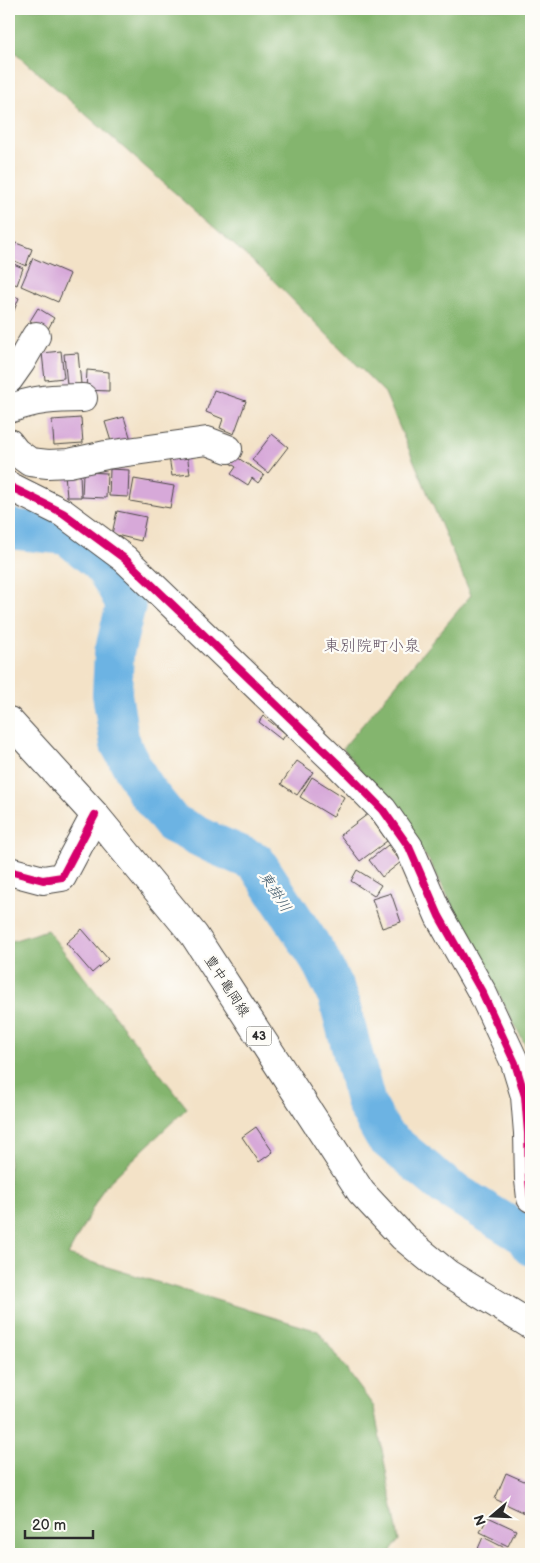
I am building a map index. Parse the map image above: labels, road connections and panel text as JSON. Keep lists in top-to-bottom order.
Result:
{
  "streets": {
    "street": ["豊中亀岡線", "43"]
  },
  "districts": ["東別院町小泉"],
  "water": ["東掛川"],
  "scale_bar": "20 m",
  "north": "left"
}
